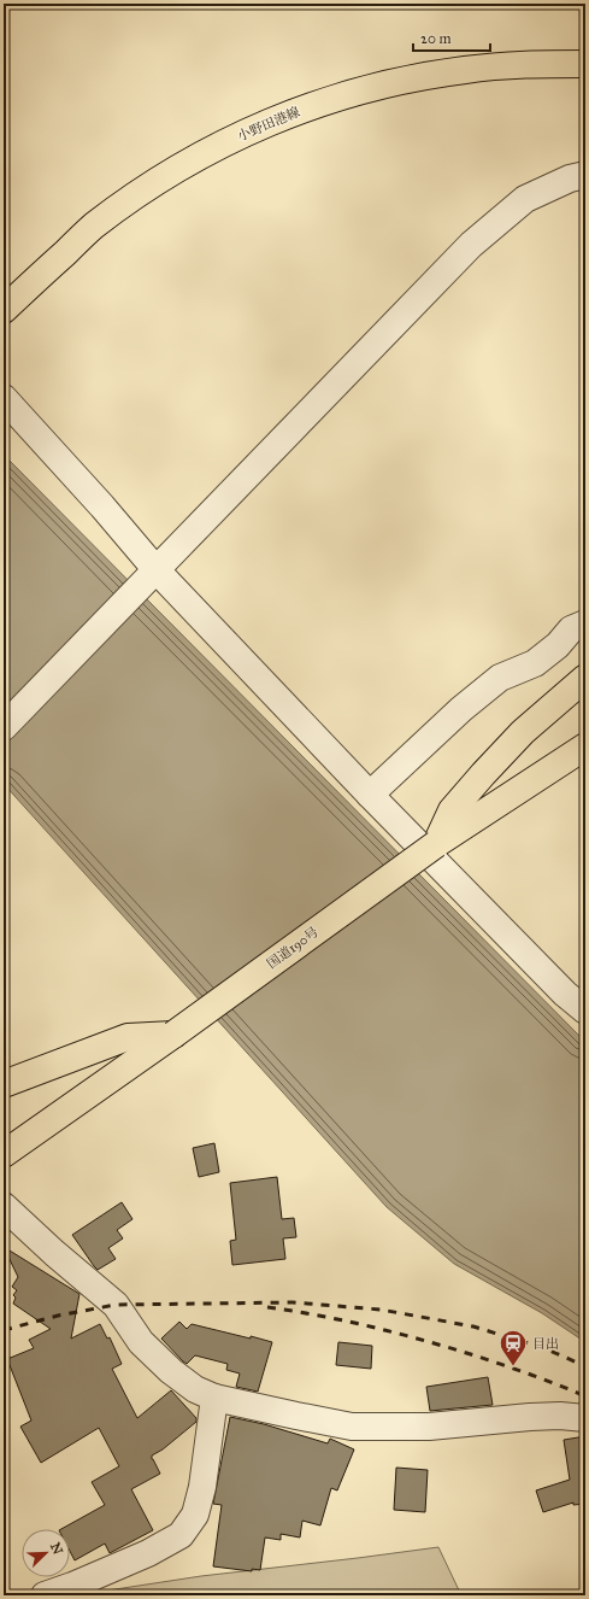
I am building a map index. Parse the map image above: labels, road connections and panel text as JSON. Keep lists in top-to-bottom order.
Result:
{
  "streets": {
    "main road": ["小野田港線", "国道190号"]
  },
  "places": {
    "station": ["目出"]
  },
  "scale_bar": "20 m",
  "north": "top right"
}
